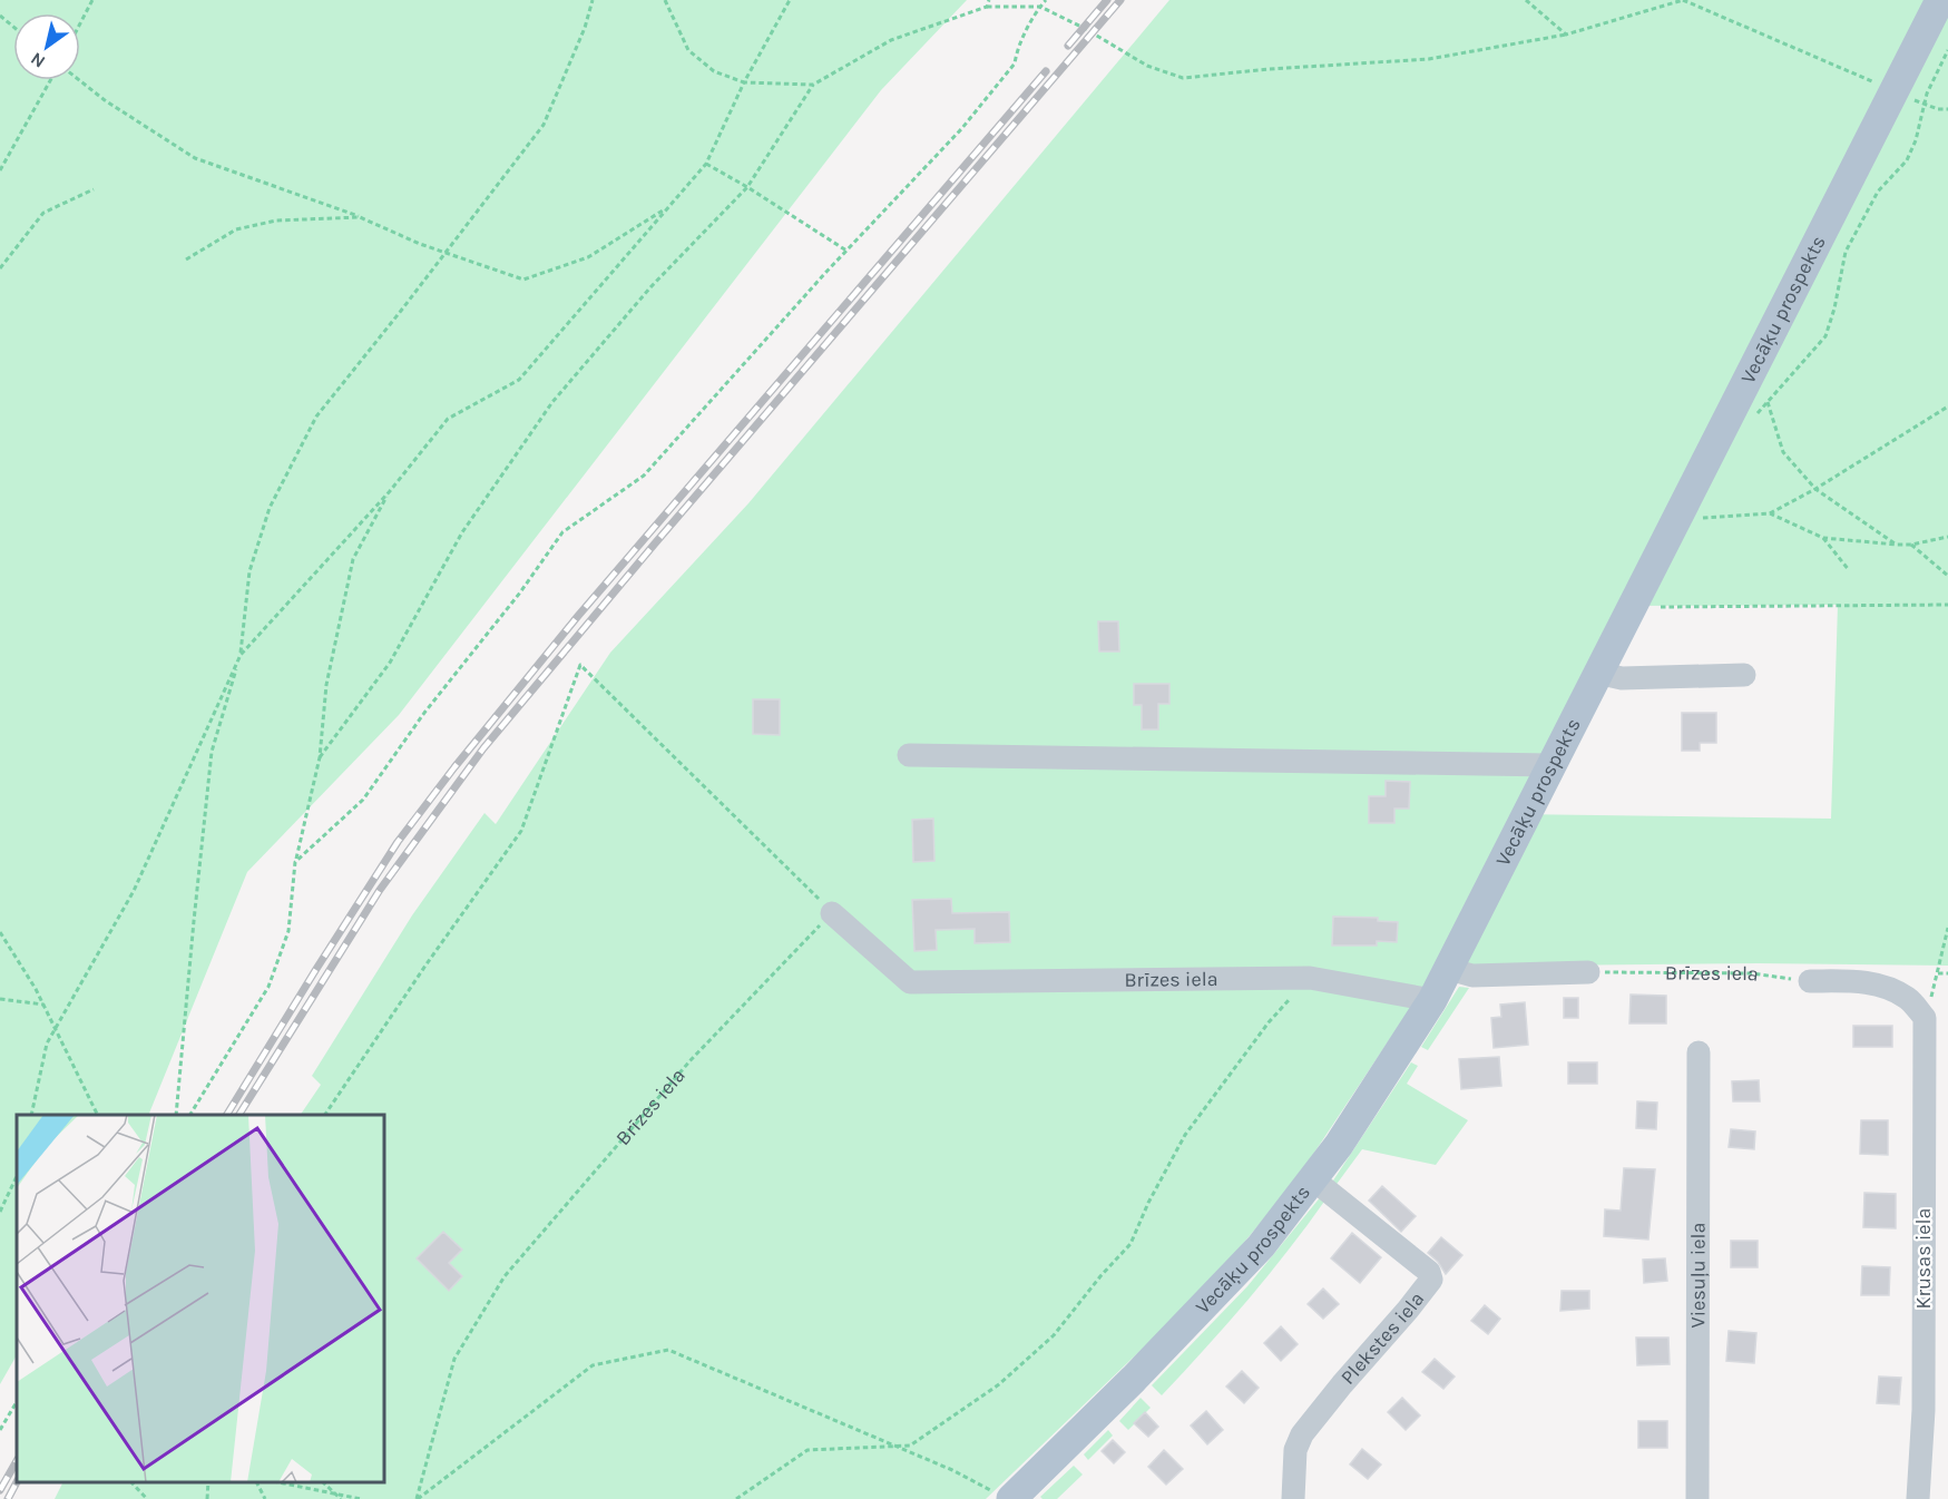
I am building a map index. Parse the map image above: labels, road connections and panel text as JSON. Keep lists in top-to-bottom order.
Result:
{
  "streets": {
    "main road": ["Vecāķu prospekts"],
    "street": [
      "Brīzes iela",
      "Krusas iela",
      "Viesuļu iela",
      "Plekstes iela"
    ]
  },
  "crossings": [
    ["Vecāķu prospekts", "Brīzes iela"],
    ["Vecāķu prospekts", "Plekstes iela"]
  ],
  "north": "bottom left"
}
